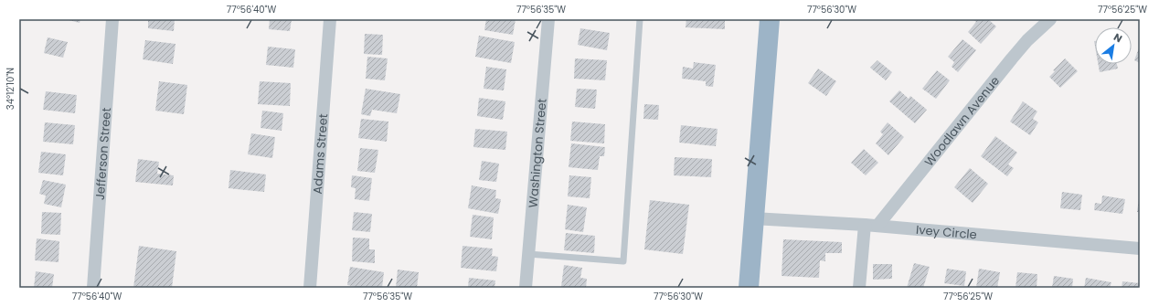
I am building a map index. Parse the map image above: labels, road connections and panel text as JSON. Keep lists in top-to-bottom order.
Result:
{
  "streets": {
    "street": [
      "Woodlawn Avenue",
      "Jefferson Street",
      "Adams Street",
      "Washington Street",
      "Ivey Circle"
    ]
  },
  "crossings": [
    ["Woodlawn Avenue", "Ivey Circle"]
  ],
  "north": "top right",
  "coordinates": [
    "77°56'40\"W",
    "77°56'35\"W",
    "77°56'30\"W",
    "77°56'25\"W",
    "34°12'10\"N"
  ]
}
